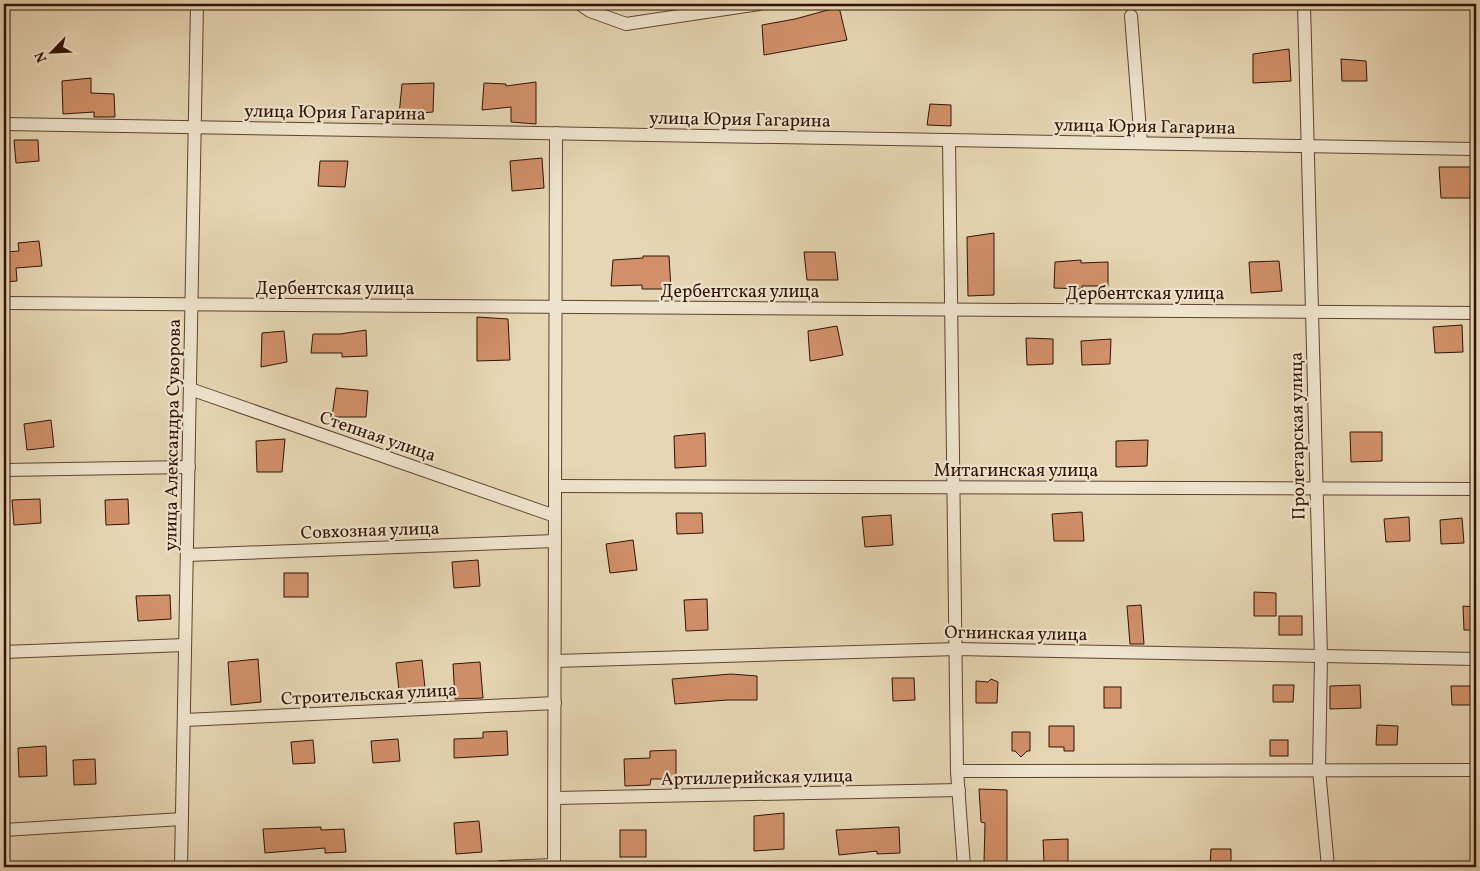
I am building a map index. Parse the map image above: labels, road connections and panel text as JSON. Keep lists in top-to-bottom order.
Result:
{
  "streets": {
    "street": [
      "улица Юрия Гагарина",
      "Дербентская улица",
      "улица Александра Суворова",
      "Степная улица",
      "Пролетарская улица",
      "Митагинская улица",
      "Совхозная улица",
      "Огнинская улица",
      "Строительская улица",
      "Артиллерийская улица"
    ]
  },
  "crossings": [
    ["улица Юрия Гагарина", "улица Александра Суворова"],
    ["улица Юрия Гагарина", "Пролетарская улица"],
    ["Дербентская улица", "улица Александра Суворова"],
    ["Дербентская улица", "Пролетарская улица"],
    ["улица Александра Суворова", "Степная улица"],
    ["улица Александра Суворова", "Совхозная улица"],
    ["улица Александра Суворова", "Строительская улица"],
    ["Пролетарская улица", "Митагинская улица"],
    ["Пролетарская улица", "Огнинская улица"]
  ],
  "north": "bottom left"
}
